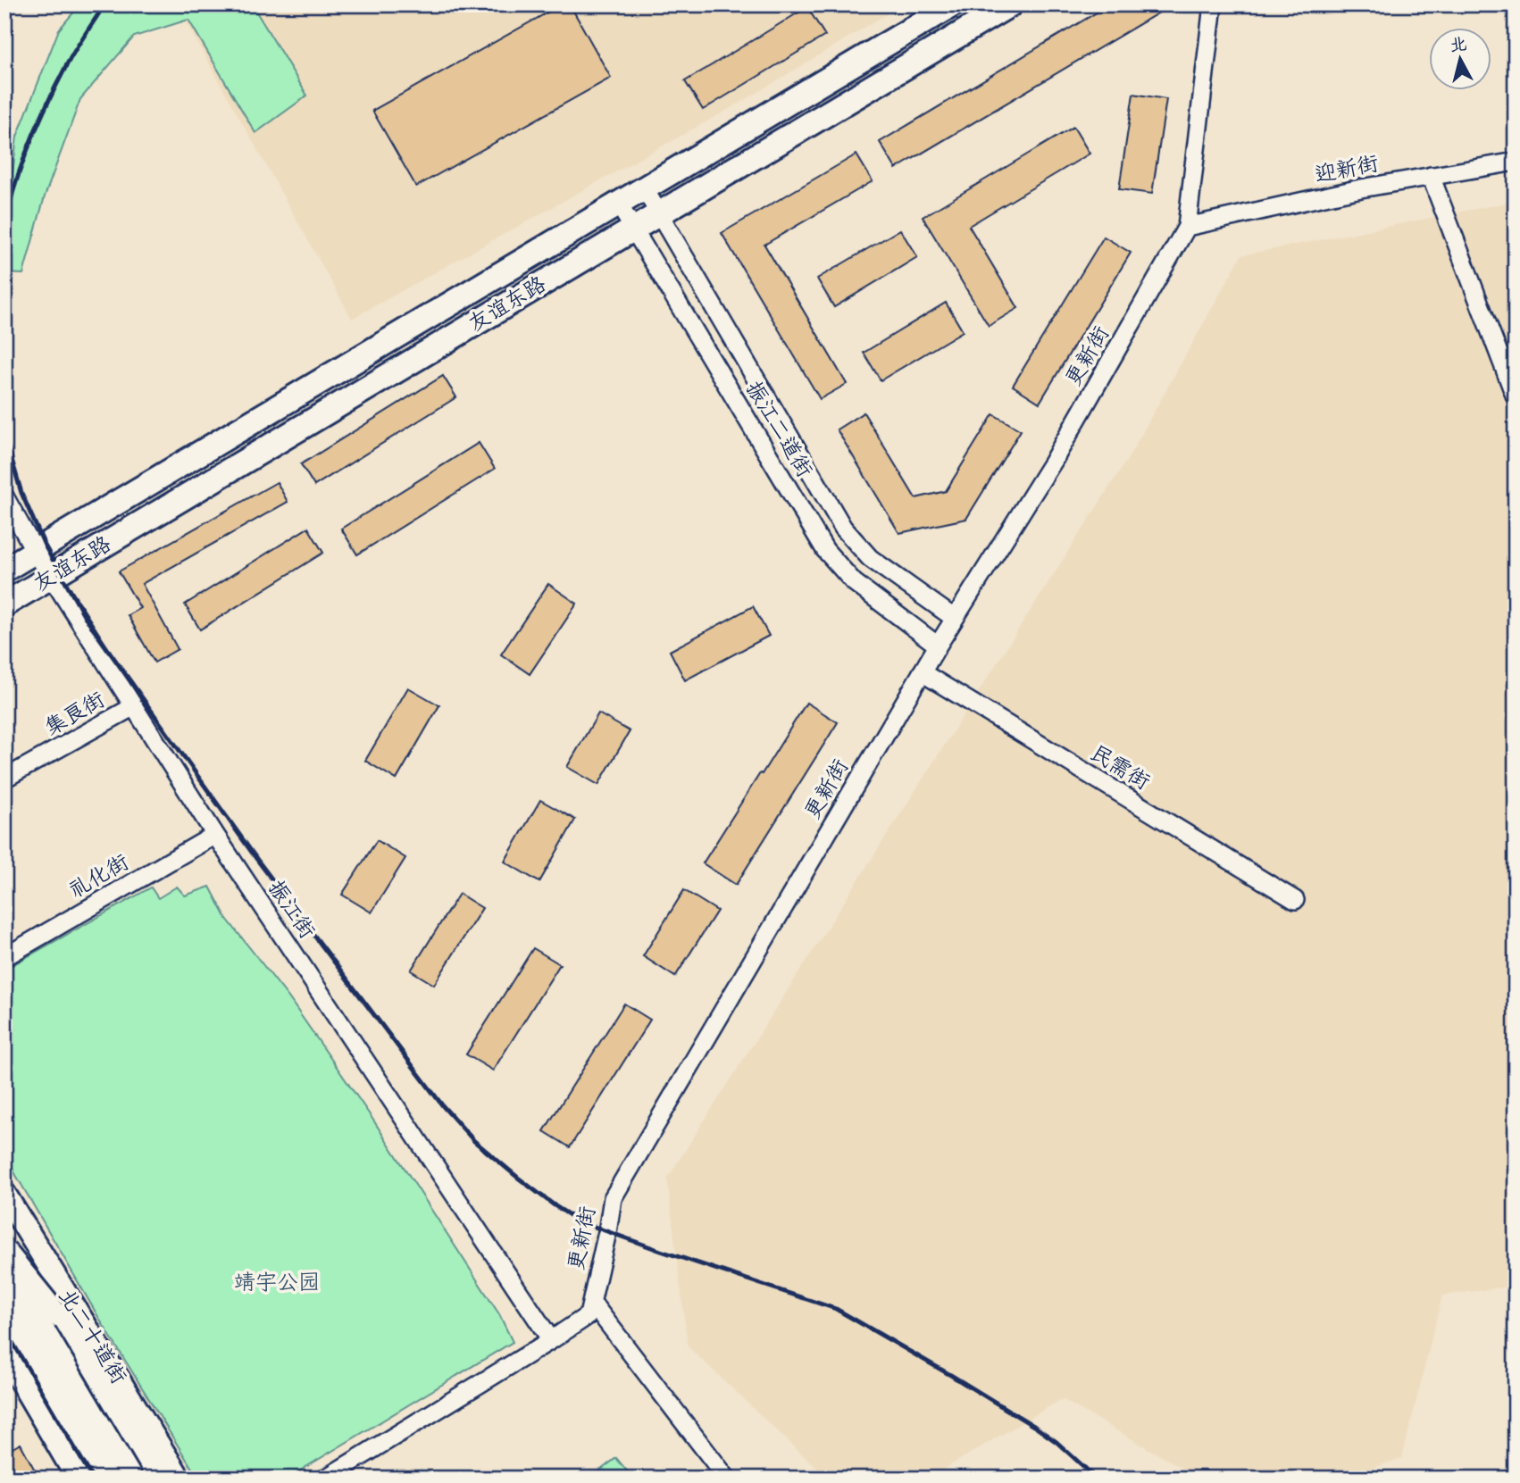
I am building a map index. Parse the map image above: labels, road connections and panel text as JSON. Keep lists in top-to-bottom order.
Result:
{
  "streets": {
    "highway": ["友谊东路"],
    "main road": ["北二十道街"],
    "street": [
      "迎新街",
      "更新街",
      "振江二道街",
      "集良街",
      "民需街",
      "礼化街",
      "振江街"
    ]
  },
  "crossings": [
    ["迎新街", "更新街"],
    ["友谊东路", "振江二道街"],
    ["友谊东路", "振江街"],
    ["更新街", "振江二道街"],
    ["更新街", "民需街"],
    ["集良街", "振江街"],
    ["礼化街", "振江街"]
  ],
  "parks": ["靖宇公园"],
  "north": "top"
}
